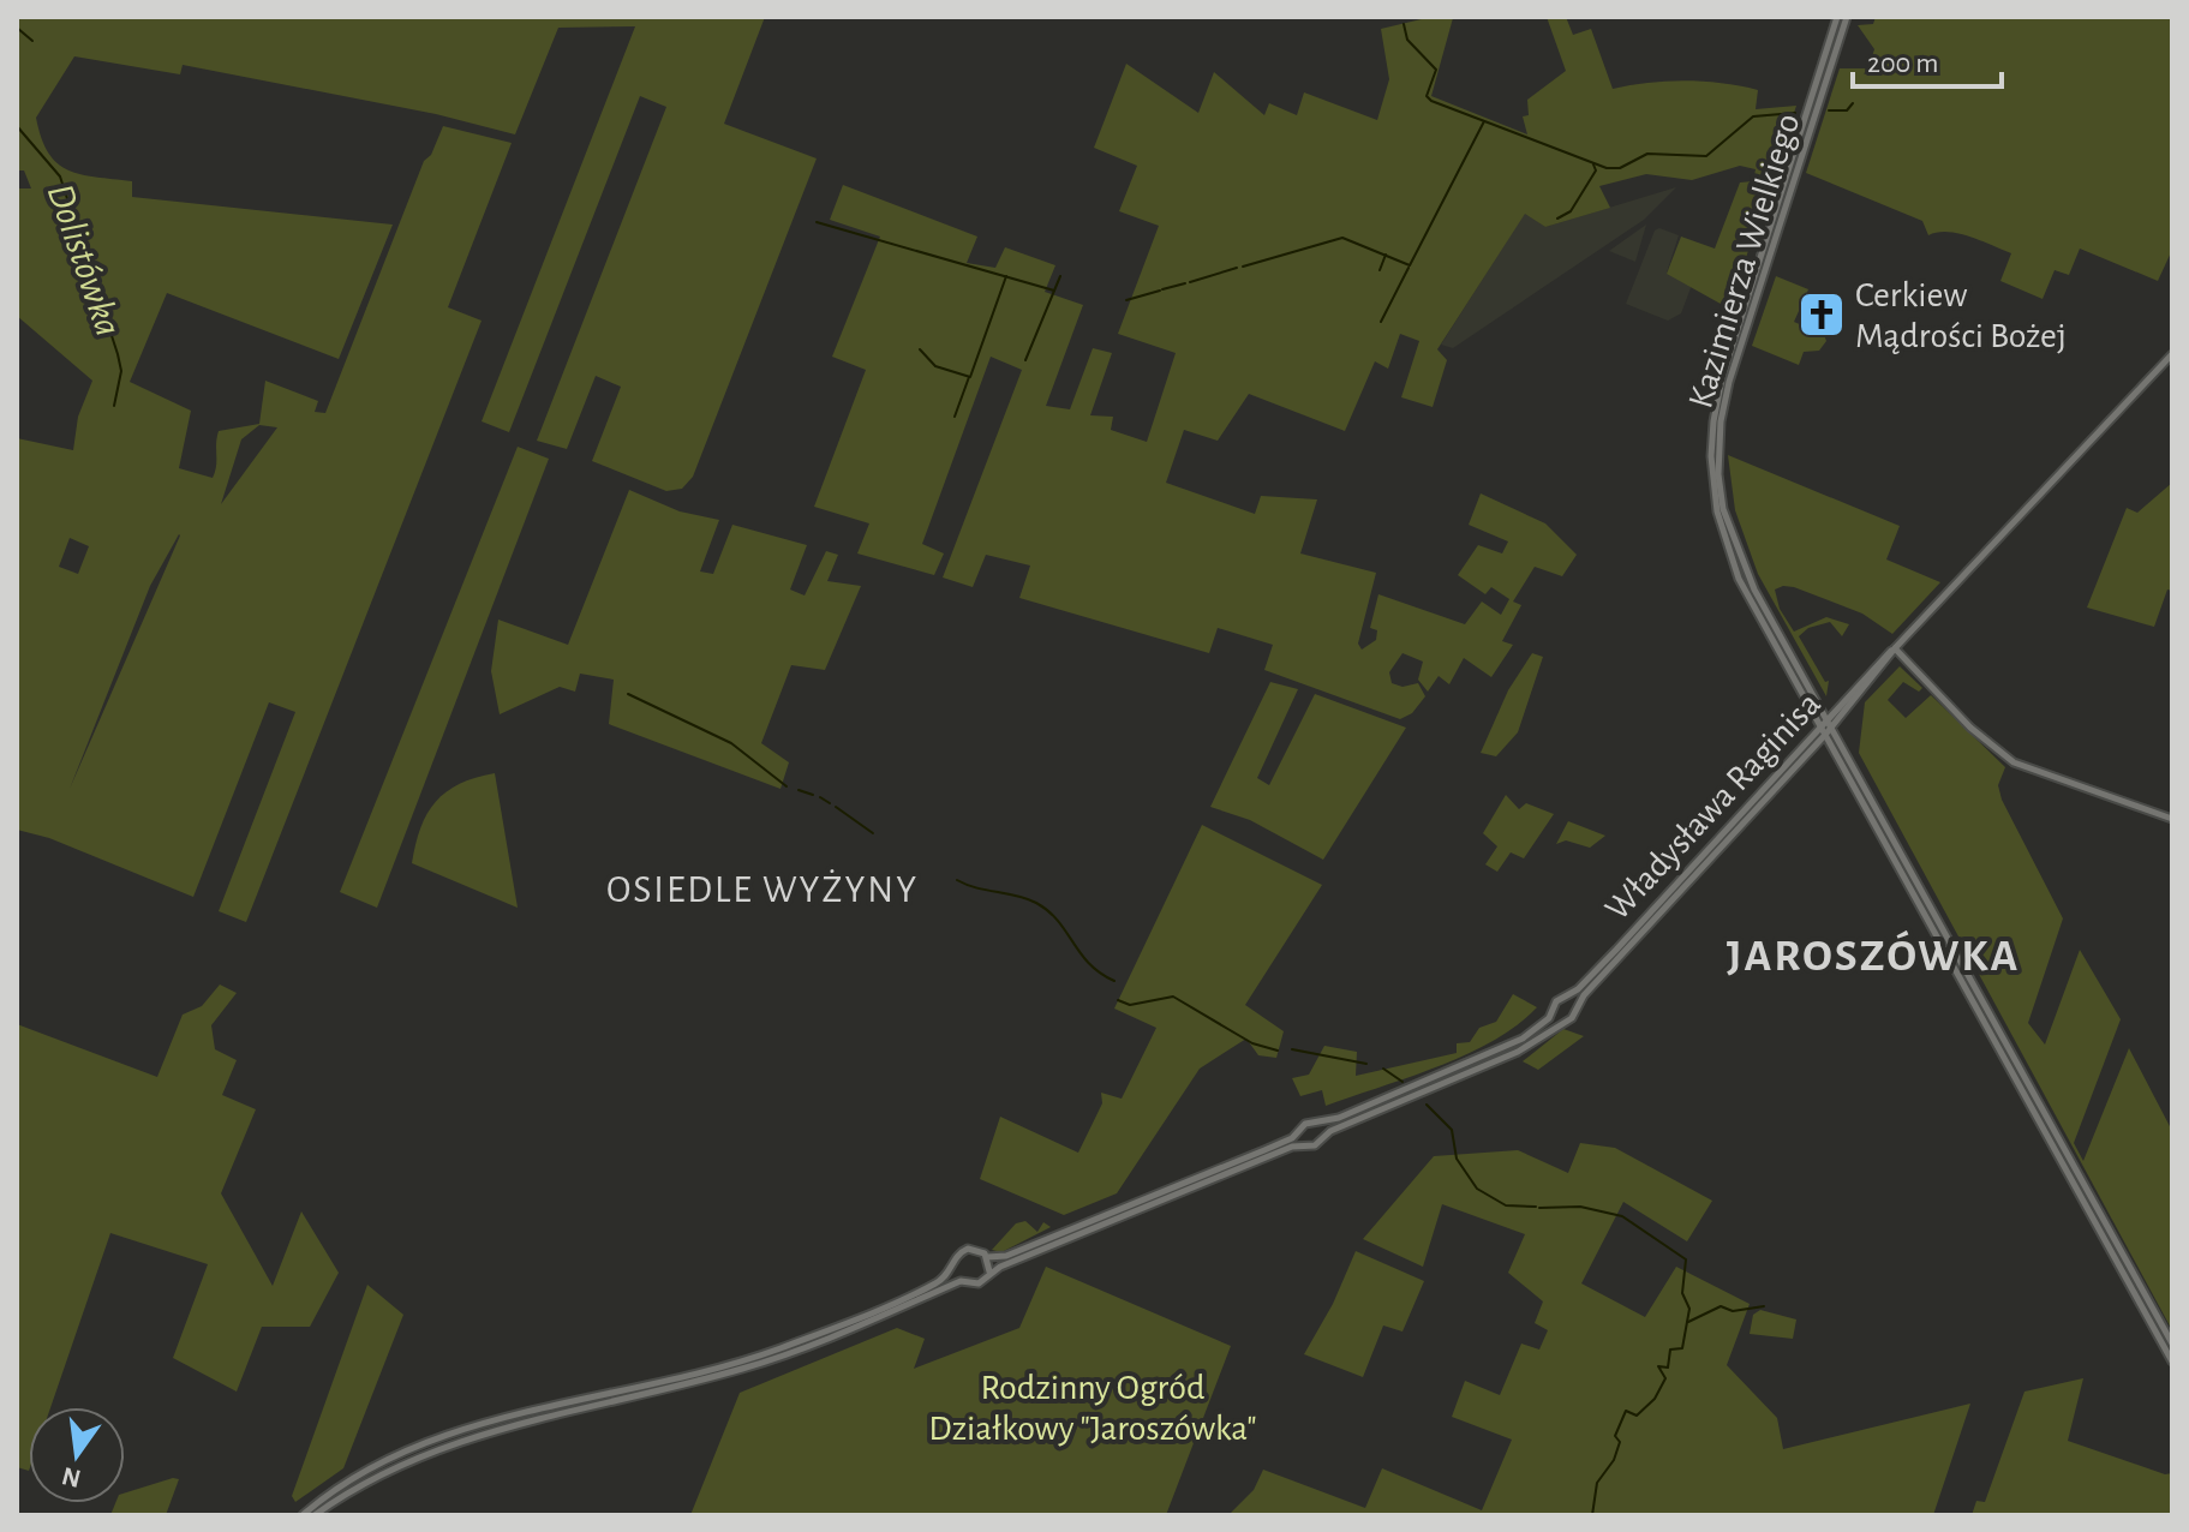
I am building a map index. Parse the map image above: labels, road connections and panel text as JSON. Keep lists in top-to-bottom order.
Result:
{
  "streets": {
    "main road": ["Kazimierza Wielkiego", "Władysława Raginisa"]
  },
  "crossings": [
    ["Kazimierza Wielkiego", "Władysława Raginisa"]
  ],
  "districts": ["OSIEDLE WYŻYNY", "JAROSZÓWKA"],
  "water": ["Dolistówka"],
  "parks": ["Rodzinny Ogród Działkowy \"Jaroszówka\""],
  "places": {
    "church": ["Cerkiew Mądrości Bożej"]
  },
  "scale_bar": "200 m",
  "north": "bottom"
}
